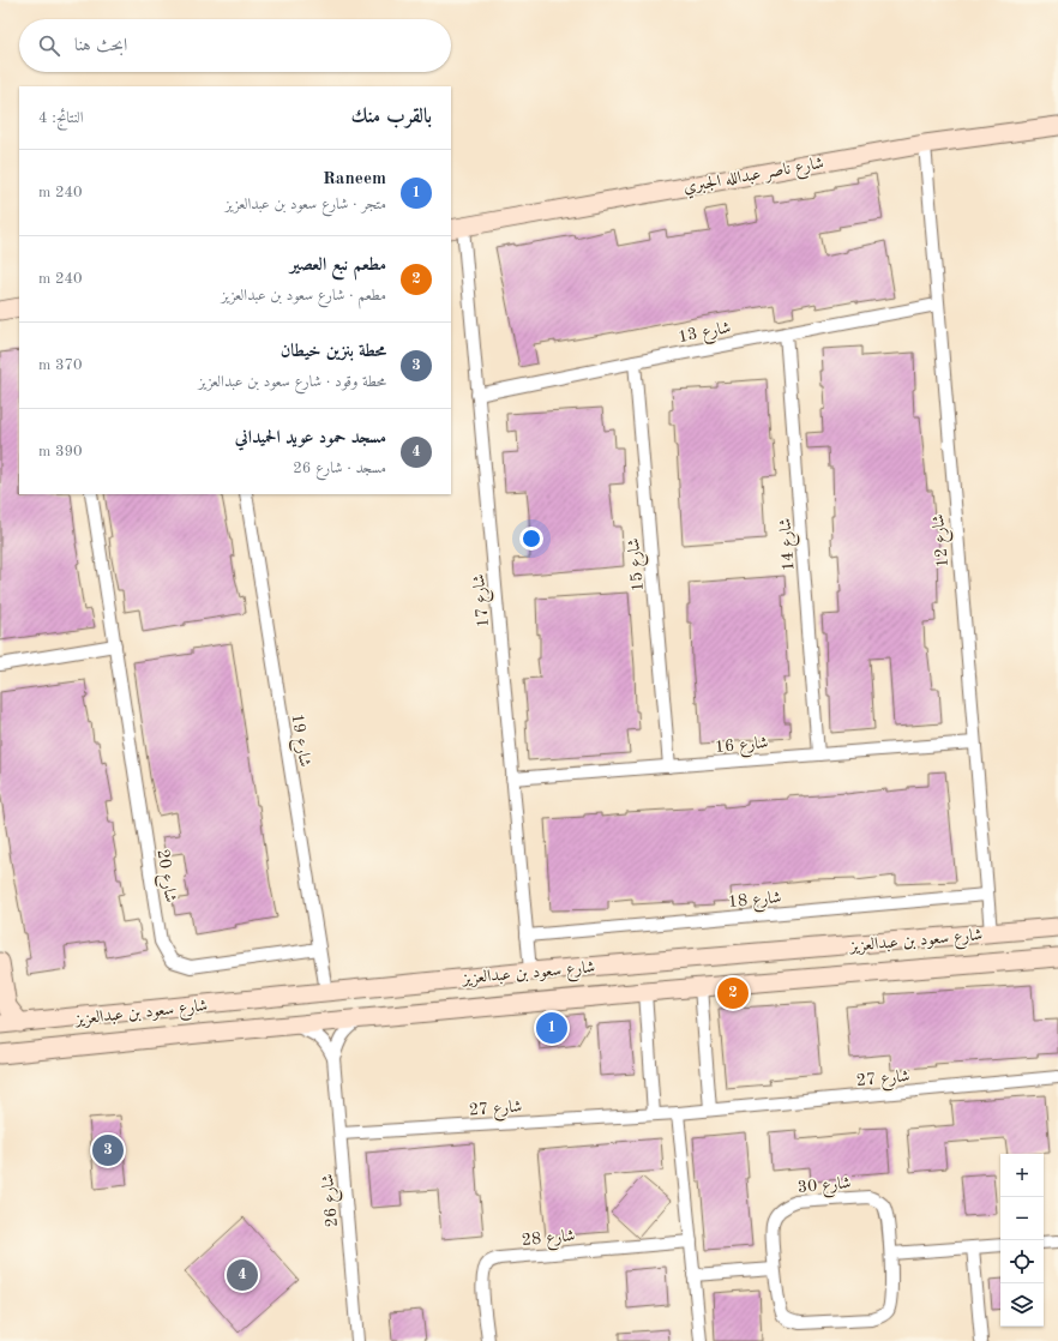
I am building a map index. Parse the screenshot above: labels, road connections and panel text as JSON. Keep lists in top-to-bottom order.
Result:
{
  "streets": {
    "main road": ["شارع ناصر عبدالله الجبري", "شارع سعود بن عبدالعزيز"],
    "street": [
      "شارع 13",
      "شارع 12",
      "شارع 14",
      "شارع 15",
      "شارع 17",
      "شارع 19",
      "شارع 16",
      "شارع 20",
      "شارع 18",
      "شارع 27",
      "شارع 30",
      "شارع 26",
      "شارع 28"
    ]
  },
  "crossings": [
    ["شارع ناصر عبدالله الجبري", "شارع 12"],
    ["شارع ناصر عبدالله الجبري", "شارع 17"],
    ["شارع 13", "شارع 12"],
    ["شارع 13", "شارع 14"],
    ["شارع 13", "شارع 15"],
    ["شارع 13", "شارع 17"],
    ["شارع 12", "شارع 16"],
    ["شارع 12", "شارع 18"],
    ["شارع 12", "شارع سعود بن عبدالعزيز"],
    ["شارع 14", "شارع 16"],
    ["شارع 15", "شارع 16"],
    ["شارع 17", "شارع 16"],
    ["شارع 17", "شارع 18"],
    ["شارع 17", "شارع سعود بن عبدالعزيز"],
    ["شارع 19", "شارع 20"],
    ["شارع 19", "شارع سعود بن عبدالعزيز"],
    ["شارع سعود بن عبدالعزيز", "شارع 26"],
    ["شارع 27", "شارع 26"]
  ],
  "page": {
    "search": "ابحث هنا",
    "heading": ["بالقرب منك", "النتائج: 4"],
    "list": [
      {
        "mark": "1",
        "name": "Raneem",
        "note": "متجر · شارع سعود بن عبدالعزيز",
        "value": "240 m"
      },
      {
        "mark": "2",
        "name": "مطعم نبع العصير",
        "note": "مطعم · شارع سعود بن عبدالعزيز",
        "value": "240 m"
      },
      {
        "mark": "3",
        "name": "محطة بنزين خيطان",
        "note": "محطة وقود · شارع سعود بن عبدالعزيز",
        "value": "370 m"
      },
      {
        "mark": "4",
        "name": "مسجد حمود عويد الحميداني",
        "note": "مسجد · شارع 26",
        "value": "390 m"
      }
    ],
    "pins": [
      "2",
      "1",
      "3",
      "4"
    ],
    "map_buttons": ["+", "−"]
  }
}
